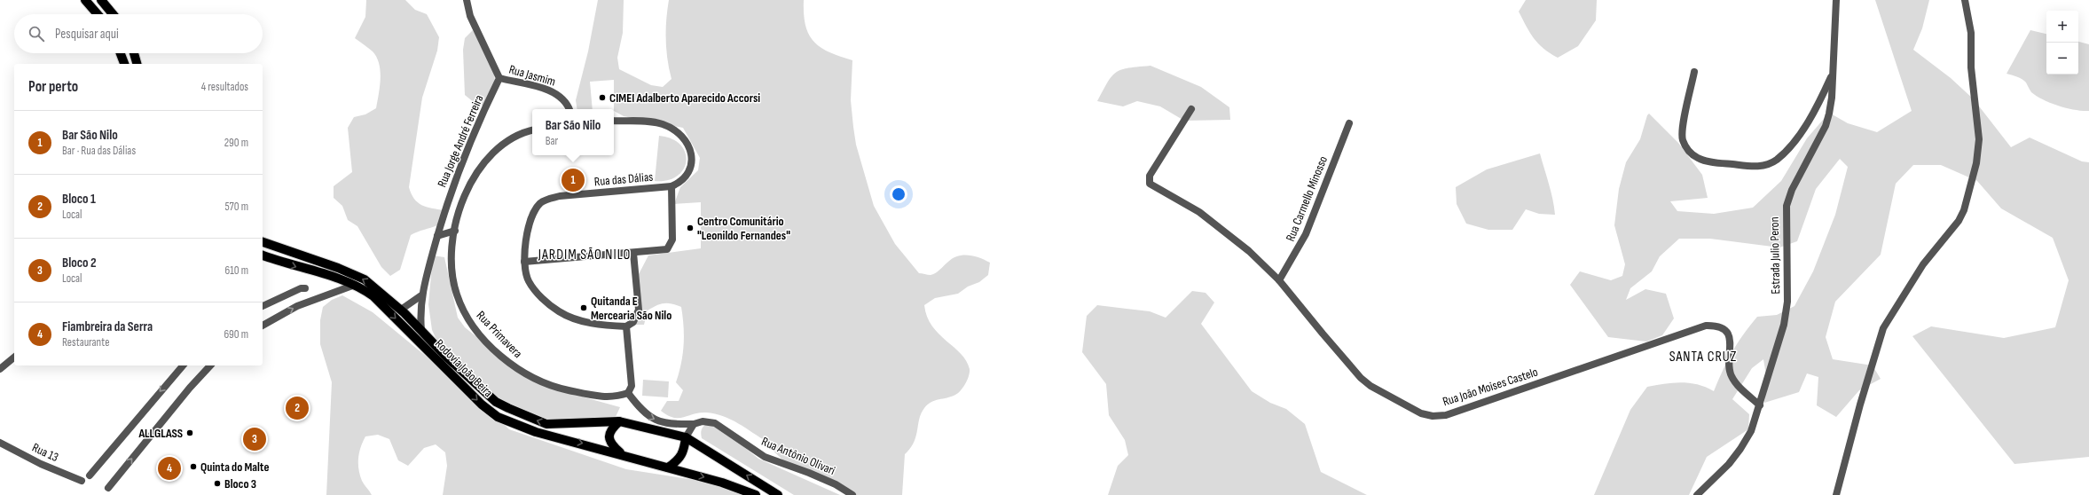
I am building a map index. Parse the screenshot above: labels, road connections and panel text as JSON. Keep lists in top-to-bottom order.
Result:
{
  "streets": {
    "main road": ["Rodovia João Beira"],
    "street": [
      "Rua Jasmim",
      "Rua Jorge André Ferreira",
      "Rua das Dálias",
      "Rua Carmello Minosso",
      "Estrada Julio Peron",
      "Rua Primavera",
      "Rua João Moises Castelo",
      "Rua 13",
      "Rua Antônio Olivari"
    ]
  },
  "crossings": [
    ["Rua Jasmim", "Rua Jorge André Ferreira"],
    ["Rua Jorge André Ferreira", "Rodovia João Beira"],
    ["Rua Carmello Minosso", "Rua João Moises Castelo"],
    ["Estrada Julio Peron", "Rua João Moises Castelo"],
    ["Rua Primavera", "Rua Antônio Olivari"]
  ],
  "districts": ["JARDIM SÃO NILO", "SANTA CRUZ"],
  "places": [
    "CIMEI Adalberto Aparecido Accorsi",
    "Centro Comunitário \"Leonildo Fernandes\"",
    "Quitanda E Mercearia São Nilo",
    "ALLGLASS",
    "Quinta do Malte",
    "Bloco 3"
  ],
  "page": {
    "map_buttons": ["+", "−"],
    "search": "Pesquisar aqui",
    "heading": ["Por perto", "4 resultados"],
    "popup": ["Bar São Nilo", "Bar"],
    "list": [
      {
        "mark": "1",
        "name": "Bar São Nilo",
        "note": "Bar · Rua das Dálias",
        "value": "290 m"
      },
      {
        "mark": "2",
        "name": "Bloco 1",
        "note": "Local",
        "value": "570 m"
      },
      {
        "mark": "3",
        "name": "Bloco 2",
        "note": "Local",
        "value": "610 m"
      },
      {
        "mark": "4",
        "name": "Fiambreira da Serra",
        "note": "Restaurante",
        "value": "690 m"
      }
    ],
    "pins": [
      "1",
      "2",
      "3",
      "4"
    ]
  }
}
